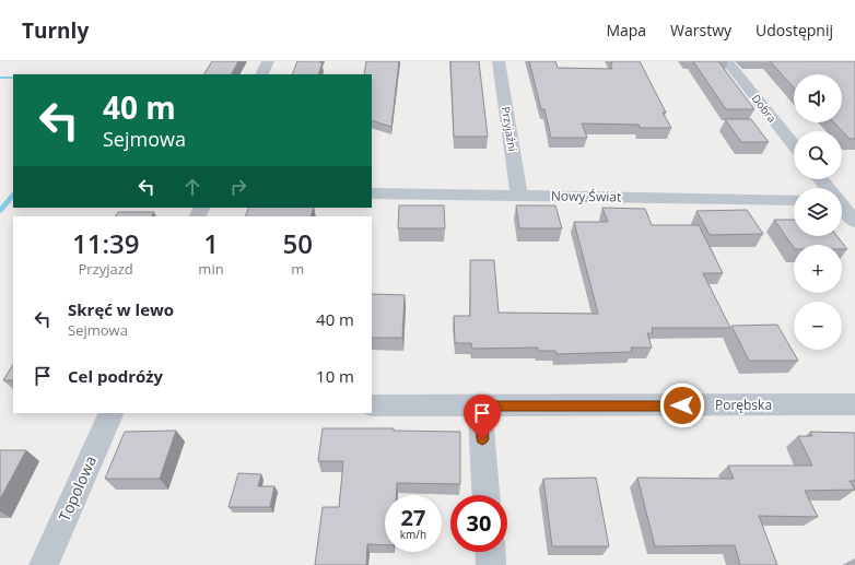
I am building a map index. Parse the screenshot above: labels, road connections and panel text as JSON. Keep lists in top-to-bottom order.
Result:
{
  "streets": {
    "street": [
      "Dobra",
      "Przyjaźni",
      "Nowy Świat",
      "Porębska",
      "Topolowa"
    ]
  },
  "crossings": [
    ["Przyjaźni", "Nowy Świat"]
  ],
  "page": {
    "header": "Turnly",
    "nav": ["Mapa", "Warstwy", "Udostępnij"],
    "map_buttons": ["+", "−"],
    "turn": ["40 m", "Sejmowa"],
    "eta": [
      "11:39",
      "Przyjazd",
      "1",
      "min",
      "50",
      "m"
    ],
    "list": [
      {
        "name": "Skręć w lewo",
        "note": "Sejmowa",
        "value": "40 m"
      },
      {
        "name": "Cel podróży",
        "value": "10 m"
      }
    ],
    "speed": "27 km/h",
    "limit": "30"
  }
}
